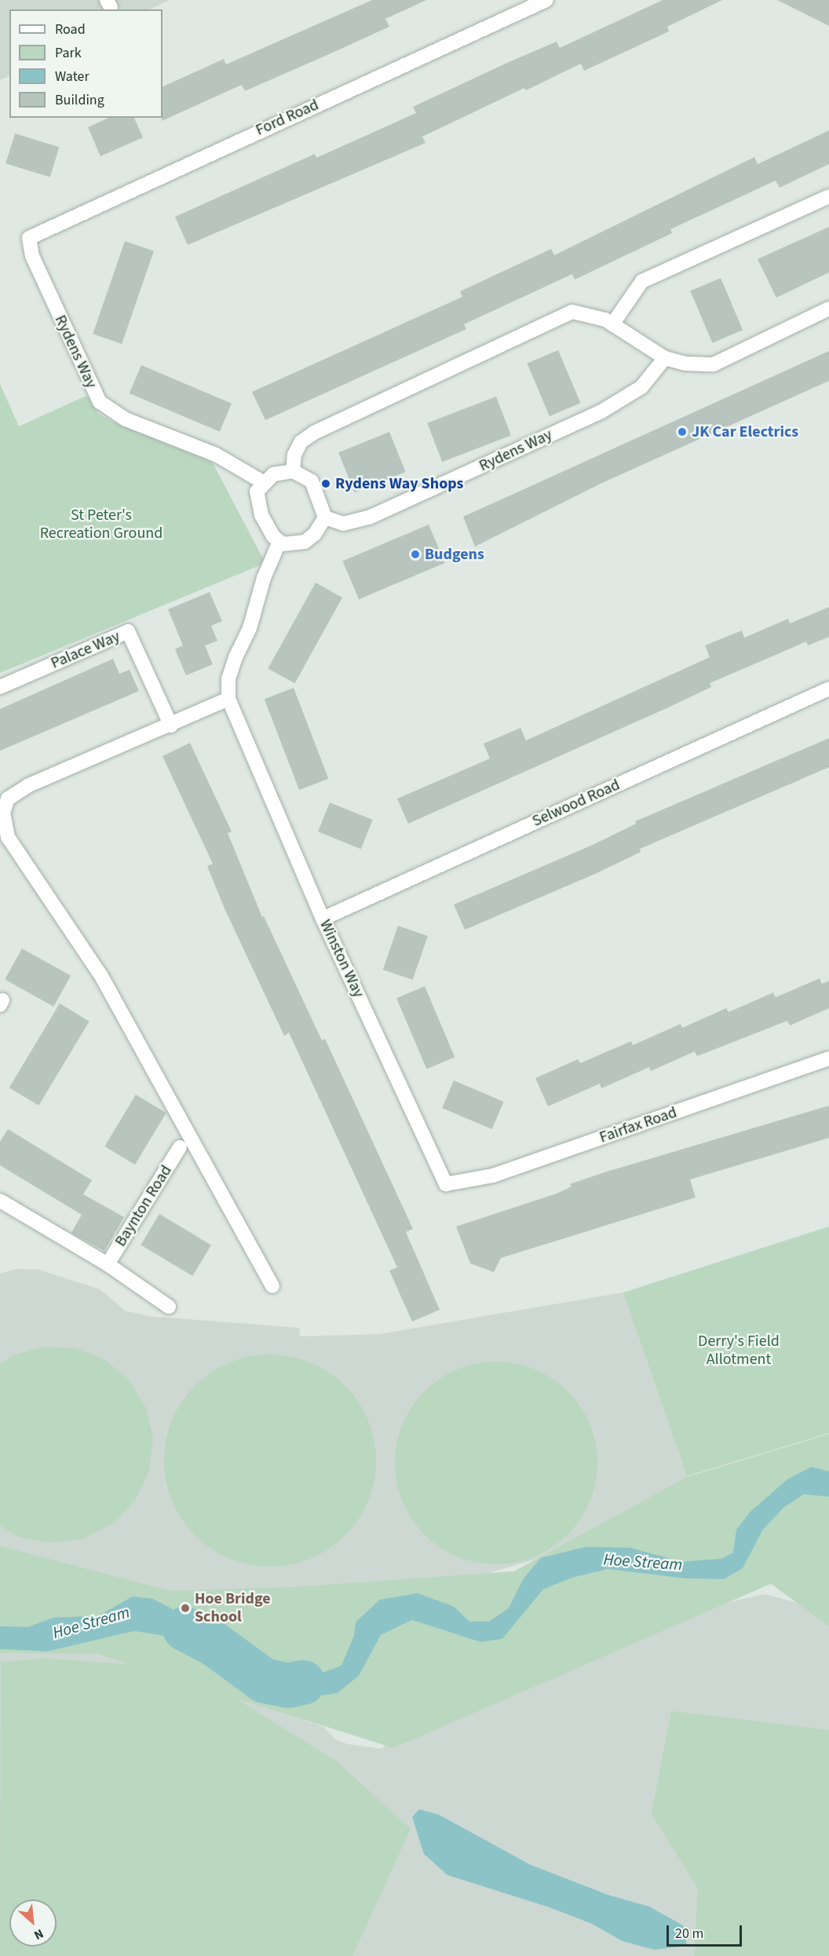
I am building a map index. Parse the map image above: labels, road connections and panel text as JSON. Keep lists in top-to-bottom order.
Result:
{
  "streets": {
    "street": [
      "Ford Road",
      "Rydens Way",
      "Palace Way",
      "Selwood Road",
      "Winston Way",
      "Fairfax Road",
      "Baynton Road"
    ]
  },
  "crossings": [
    ["Ford Road", "Rydens Way"],
    ["Selwood Road", "Winston Way"],
    ["Winston Way", "Fairfax Road"]
  ],
  "water": ["Hoe Stream"],
  "parks": ["St Peter's Recreation Ground", "Derry's Field Allotment"],
  "places": [
    "JK Car Electrics",
    "Rydens Way Shops",
    "Budgens",
    "Hoe Bridge School"
  ],
  "legend": [
    "Road",
    "Park",
    "Water",
    "Building"
  ],
  "scale_bar": "20 m",
  "north": "bottom right"
}
